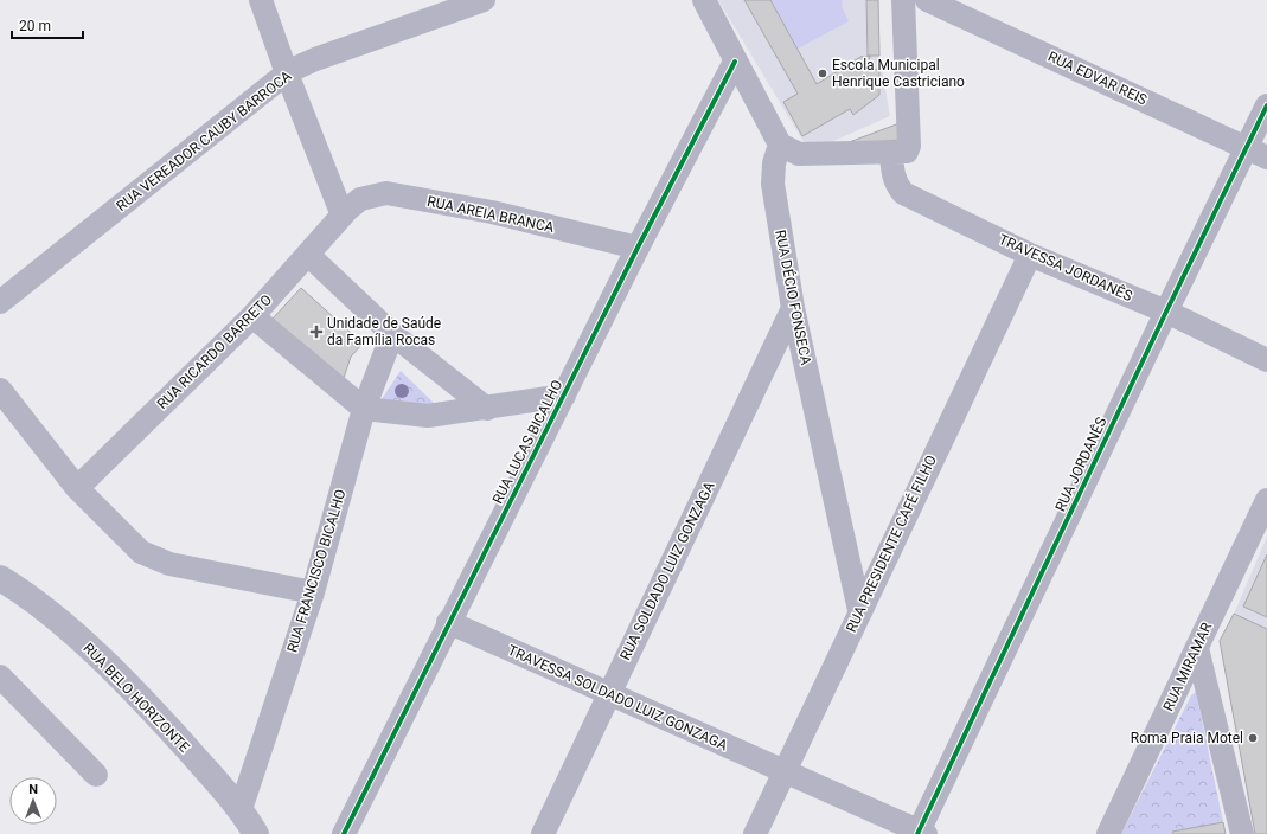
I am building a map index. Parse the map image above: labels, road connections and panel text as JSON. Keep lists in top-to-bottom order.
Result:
{
  "streets": {
    "street": [
      "RUA EDVAR REIS",
      "RUA VEREADOR CAUBY BARROCA",
      "RUA AREIA BRANCA",
      "TRAVESSA JORDANÊS",
      "RUA DÉCIO FONSECA",
      "RUA RICARDO BARRETO",
      "RUA LUCAS BICALHO",
      "RUA JORDANÊS",
      "RUA PRESIDENTE CAFÉ FILHO",
      "RUA FRANCISCO BICALHO",
      "RUA SOLDADO LUIZ GONZAGA",
      "RUA MIRAMAR",
      "RUA BELO HORIZONTE",
      "TRAVESSA SOLDADO LUIZ GONZAGA"
    ]
  },
  "crossings": [
    ["RUA EDVAR REIS", "RUA JORDANÊS"],
    ["RUA AREIA BRANCA", "RUA RICARDO BARRETO"],
    ["RUA AREIA BRANCA", "RUA LUCAS BICALHO"],
    ["TRAVESSA JORDANÊS", "RUA JORDANÊS"],
    ["TRAVESSA JORDANÊS", "RUA PRESIDENTE CAFÉ FILHO"],
    ["RUA DÉCIO FONSECA", "RUA PRESIDENTE CAFÉ FILHO"],
    ["RUA DÉCIO FONSECA", "RUA SOLDADO LUIZ GONZAGA"],
    ["RUA LUCAS BICALHO", "TRAVESSA SOLDADO LUIZ GONZAGA"],
    ["RUA JORDANÊS", "TRAVESSA SOLDADO LUIZ GONZAGA"],
    ["RUA PRESIDENTE CAFÉ FILHO", "TRAVESSA SOLDADO LUIZ GONZAGA"],
    ["RUA FRANCISCO BICALHO", "RUA BELO HORIZONTE"],
    ["RUA SOLDADO LUIZ GONZAGA", "TRAVESSA SOLDADO LUIZ GONZAGA"]
  ],
  "places": {
    "other": ["Escola Municipal Henrique Castriciano", "Roma Praia Motel"],
    "health": ["Unidade de Saúde da Família Rocas"]
  },
  "scale_bar": "20 m",
  "north": "top"
}
